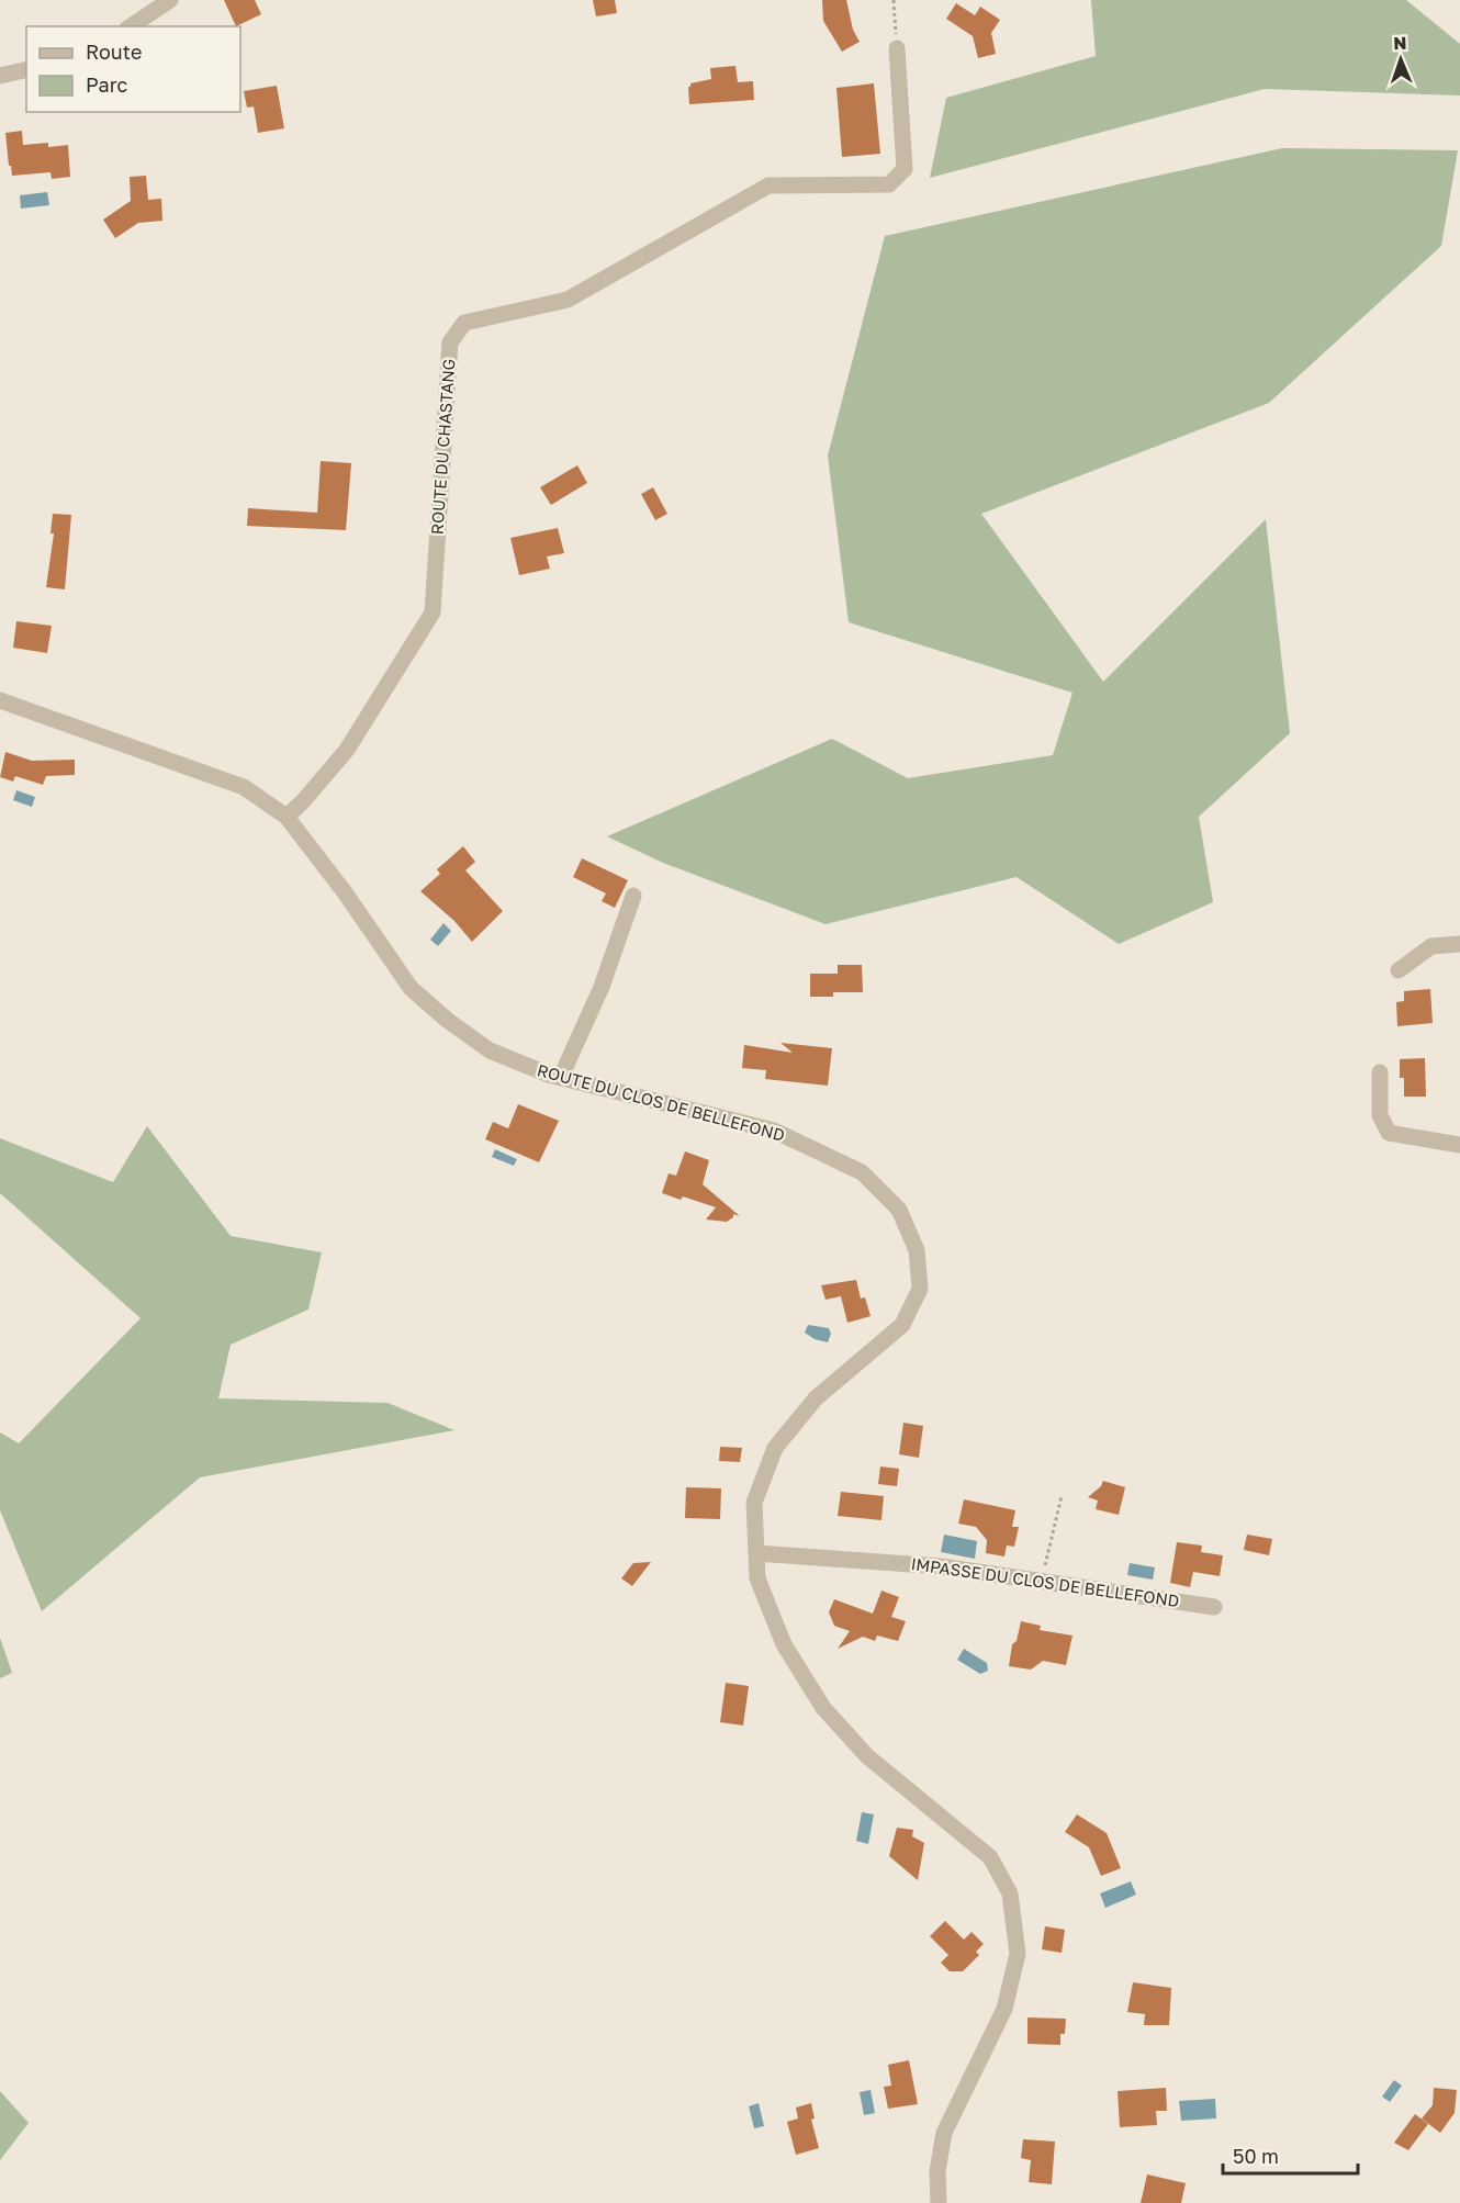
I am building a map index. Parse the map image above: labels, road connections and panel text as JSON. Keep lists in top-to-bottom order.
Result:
{
  "streets": {
    "street": ["ROUTE DU CHASTANG", "ROUTE DU CLOS DE BELLEFOND", "IMPASSE DU CLOS DE BELLEFOND"]
  },
  "crossings": [
    ["ROUTE DU CHASTANG", "ROUTE DU CLOS DE BELLEFOND"],
    ["ROUTE DU CLOS DE BELLEFOND", "IMPASSE DU CLOS DE BELLEFOND"]
  ],
  "legend": ["Route", "Parc"],
  "scale_bar": "50 m",
  "north": "top"
}
